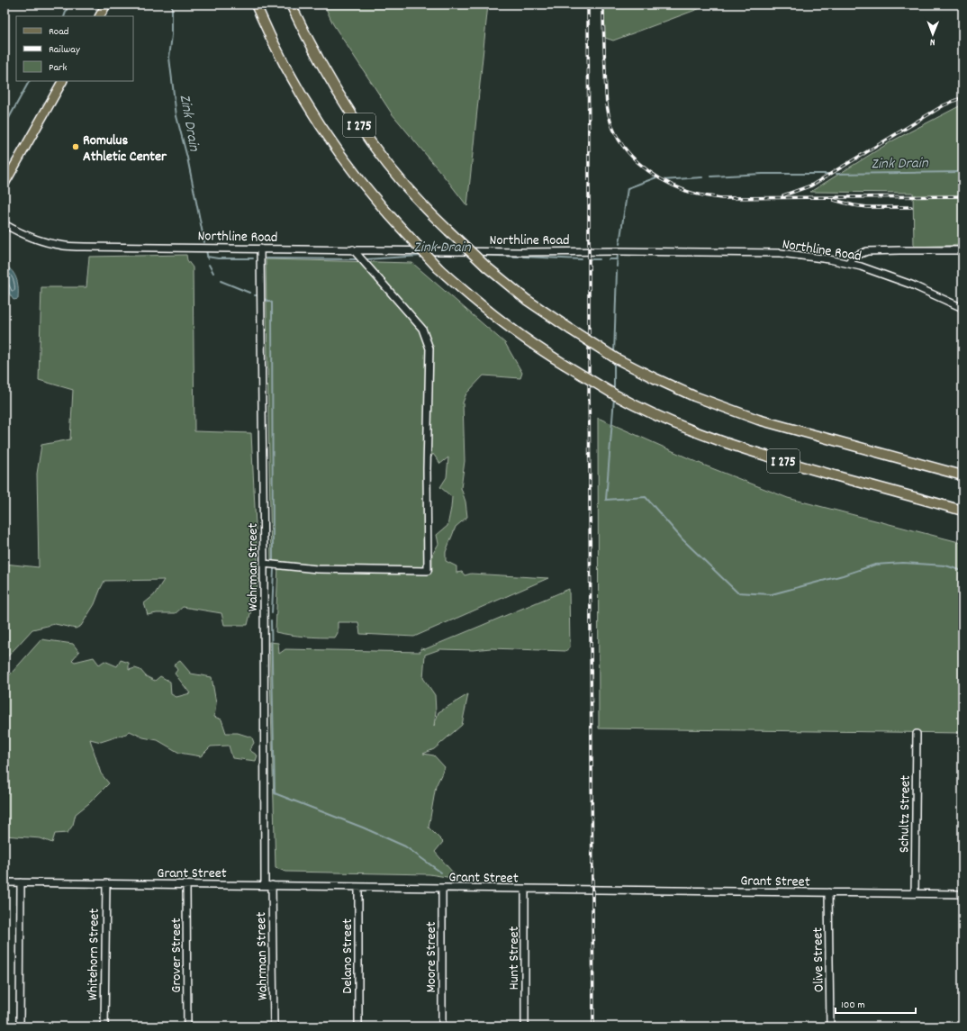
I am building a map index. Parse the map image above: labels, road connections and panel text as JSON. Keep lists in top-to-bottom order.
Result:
{
  "streets": {
    "highway": ["I 275"],
    "street": [
      "Northline Road",
      "Wahrman Street",
      "Schultz Street",
      "Grant Street",
      "Whitehorn Street",
      "Grover Street",
      "Delano Street",
      "Moore Street",
      "Hunt Street",
      "Olive Street"
    ]
  },
  "crossings": [
    ["Northline Road", "Wahrman Street"],
    ["Wahrman Street", "Grant Street"],
    ["Schultz Street", "Grant Street"],
    ["Grant Street", "Whitehorn Street"],
    ["Grant Street", "Grover Street"],
    ["Grant Street", "Delano Street"],
    ["Grant Street", "Moore Street"],
    ["Grant Street", "Hunt Street"],
    ["Grant Street", "Olive Street"]
  ],
  "water": ["Zink Drain"],
  "places": ["Romulus Athletic Center"],
  "legend": ["Road", "Railway", "Park"],
  "scale_bar": "100 m",
  "north": "bottom"
}
